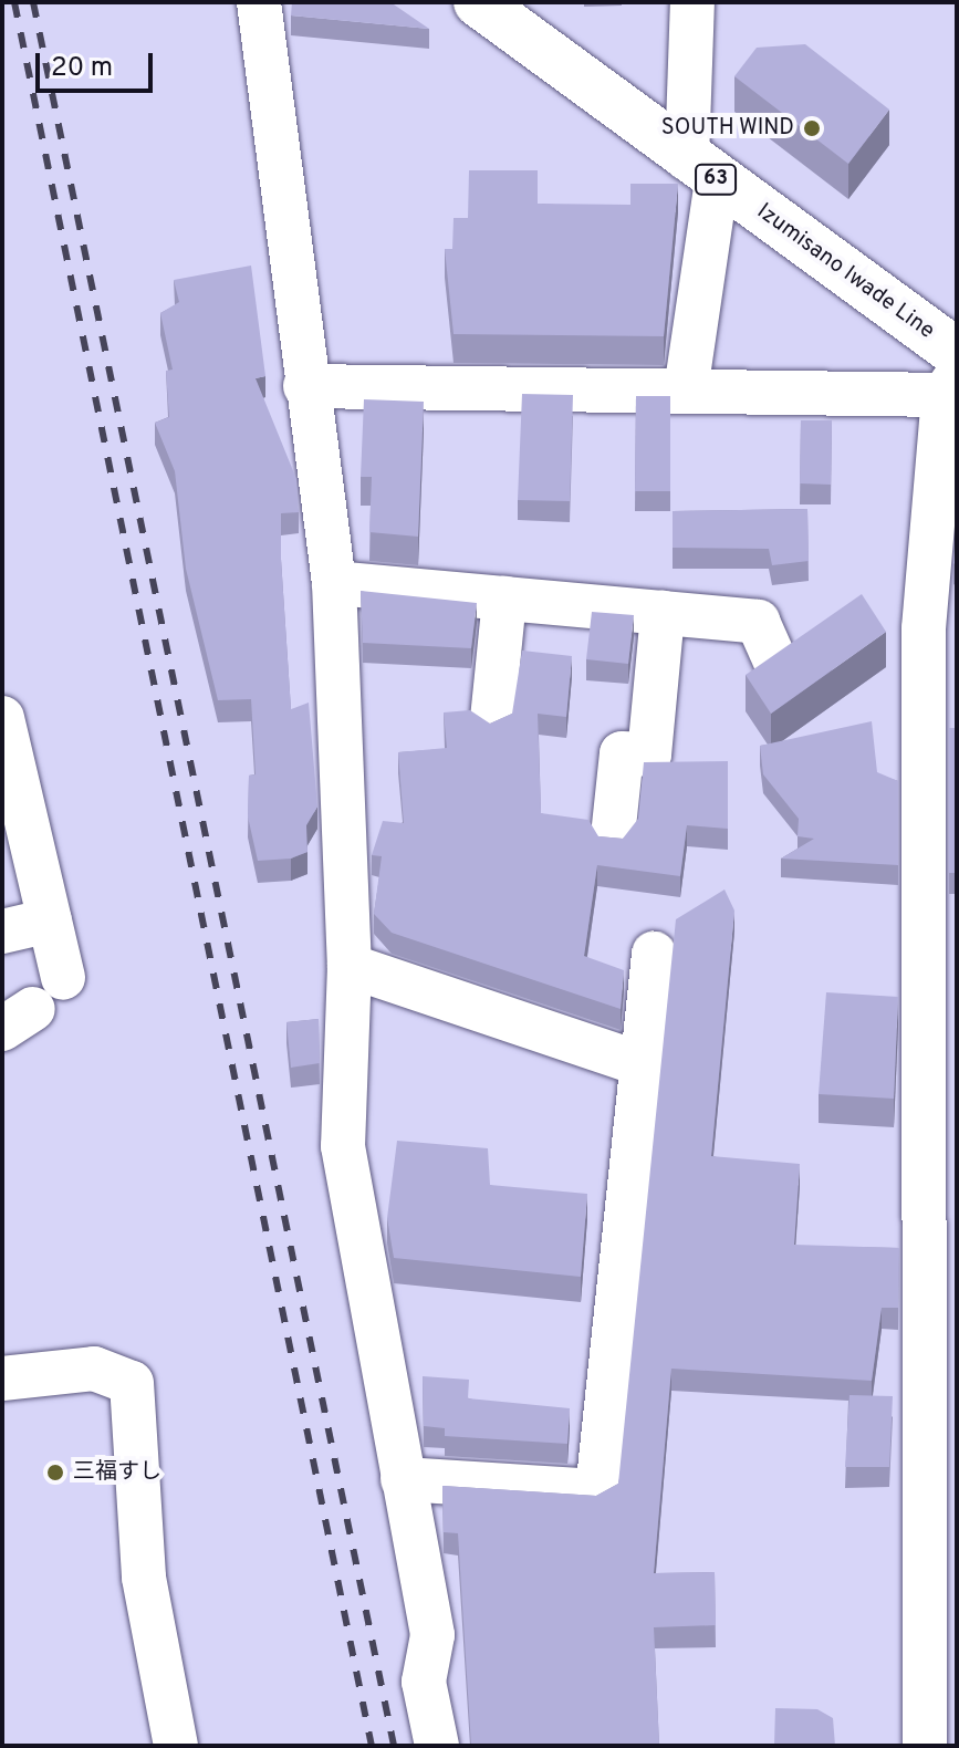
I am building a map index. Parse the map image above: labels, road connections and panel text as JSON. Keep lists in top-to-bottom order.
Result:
{
  "streets": {
    "main road": ["63", "Izumisano Iwade Line"]
  },
  "places": ["SOUTH WIND", "三福すし"],
  "scale_bar": "20 m"
}
